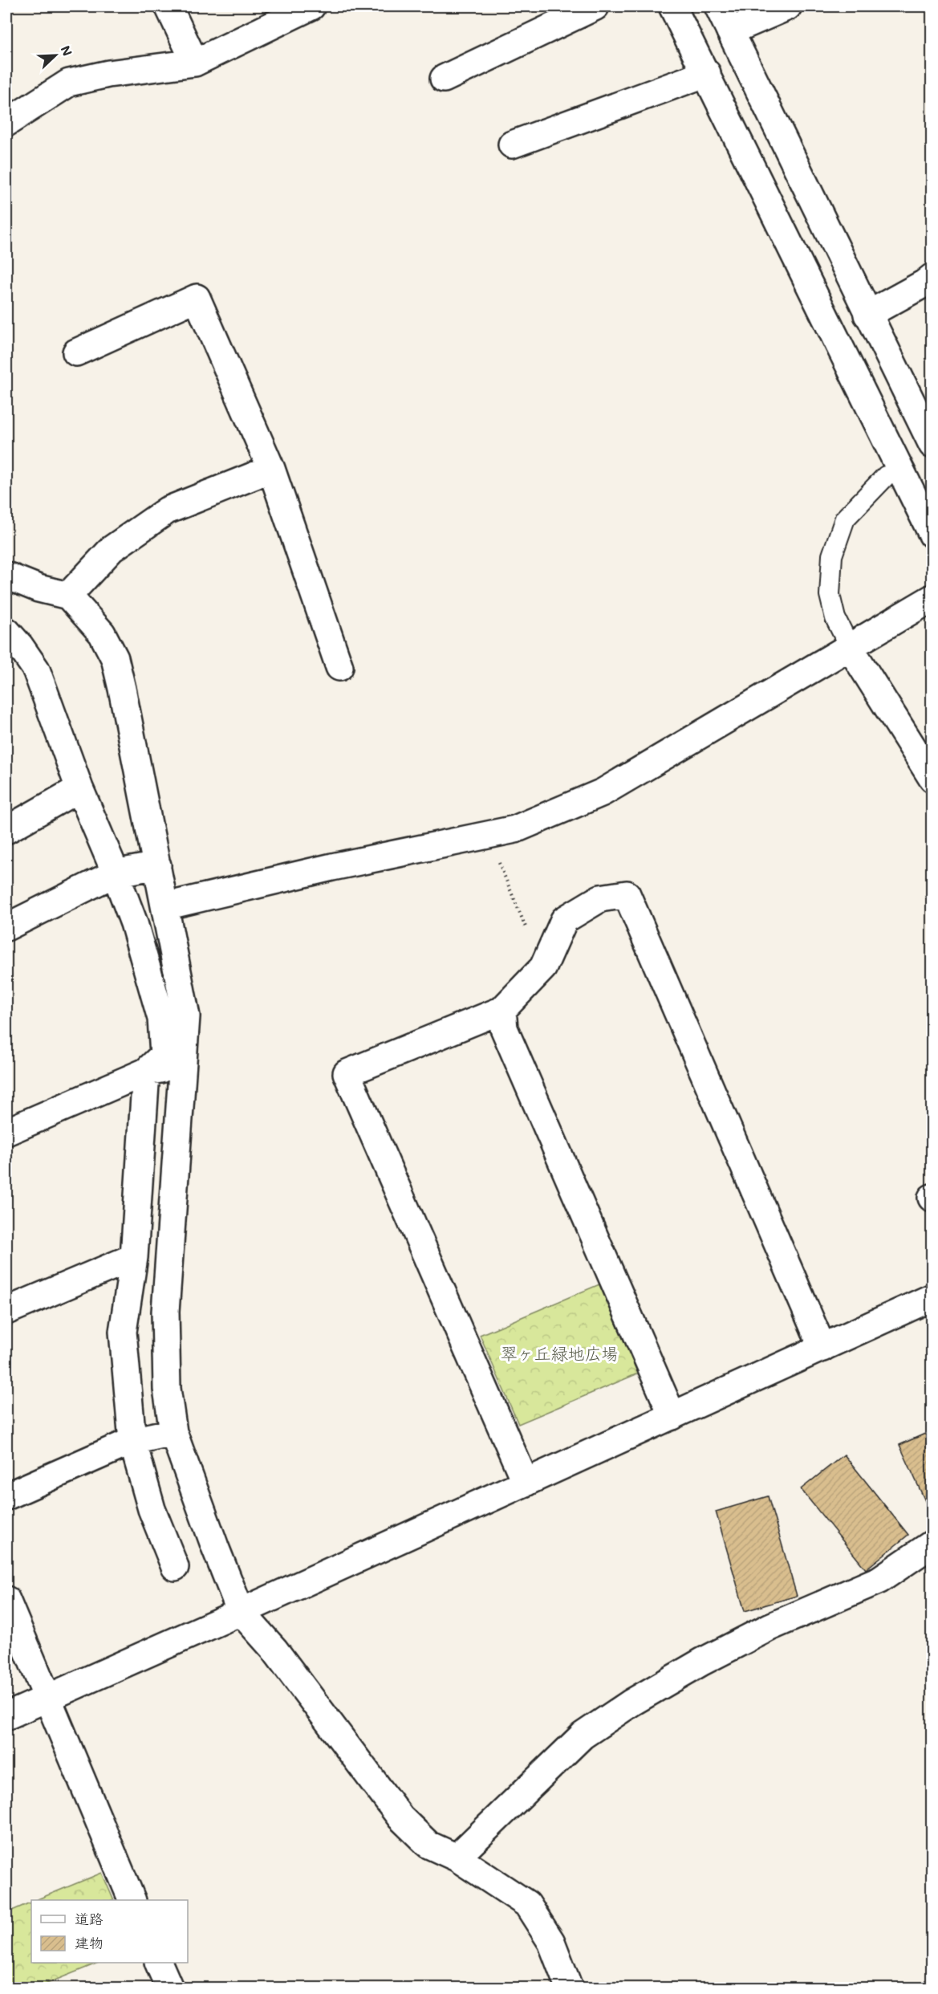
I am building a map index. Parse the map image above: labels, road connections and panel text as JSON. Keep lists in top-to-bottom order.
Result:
{
  "parks": ["翠ヶ丘緑地広場"],
  "legend": ["道路", "建物"],
  "north": "top right"
}
